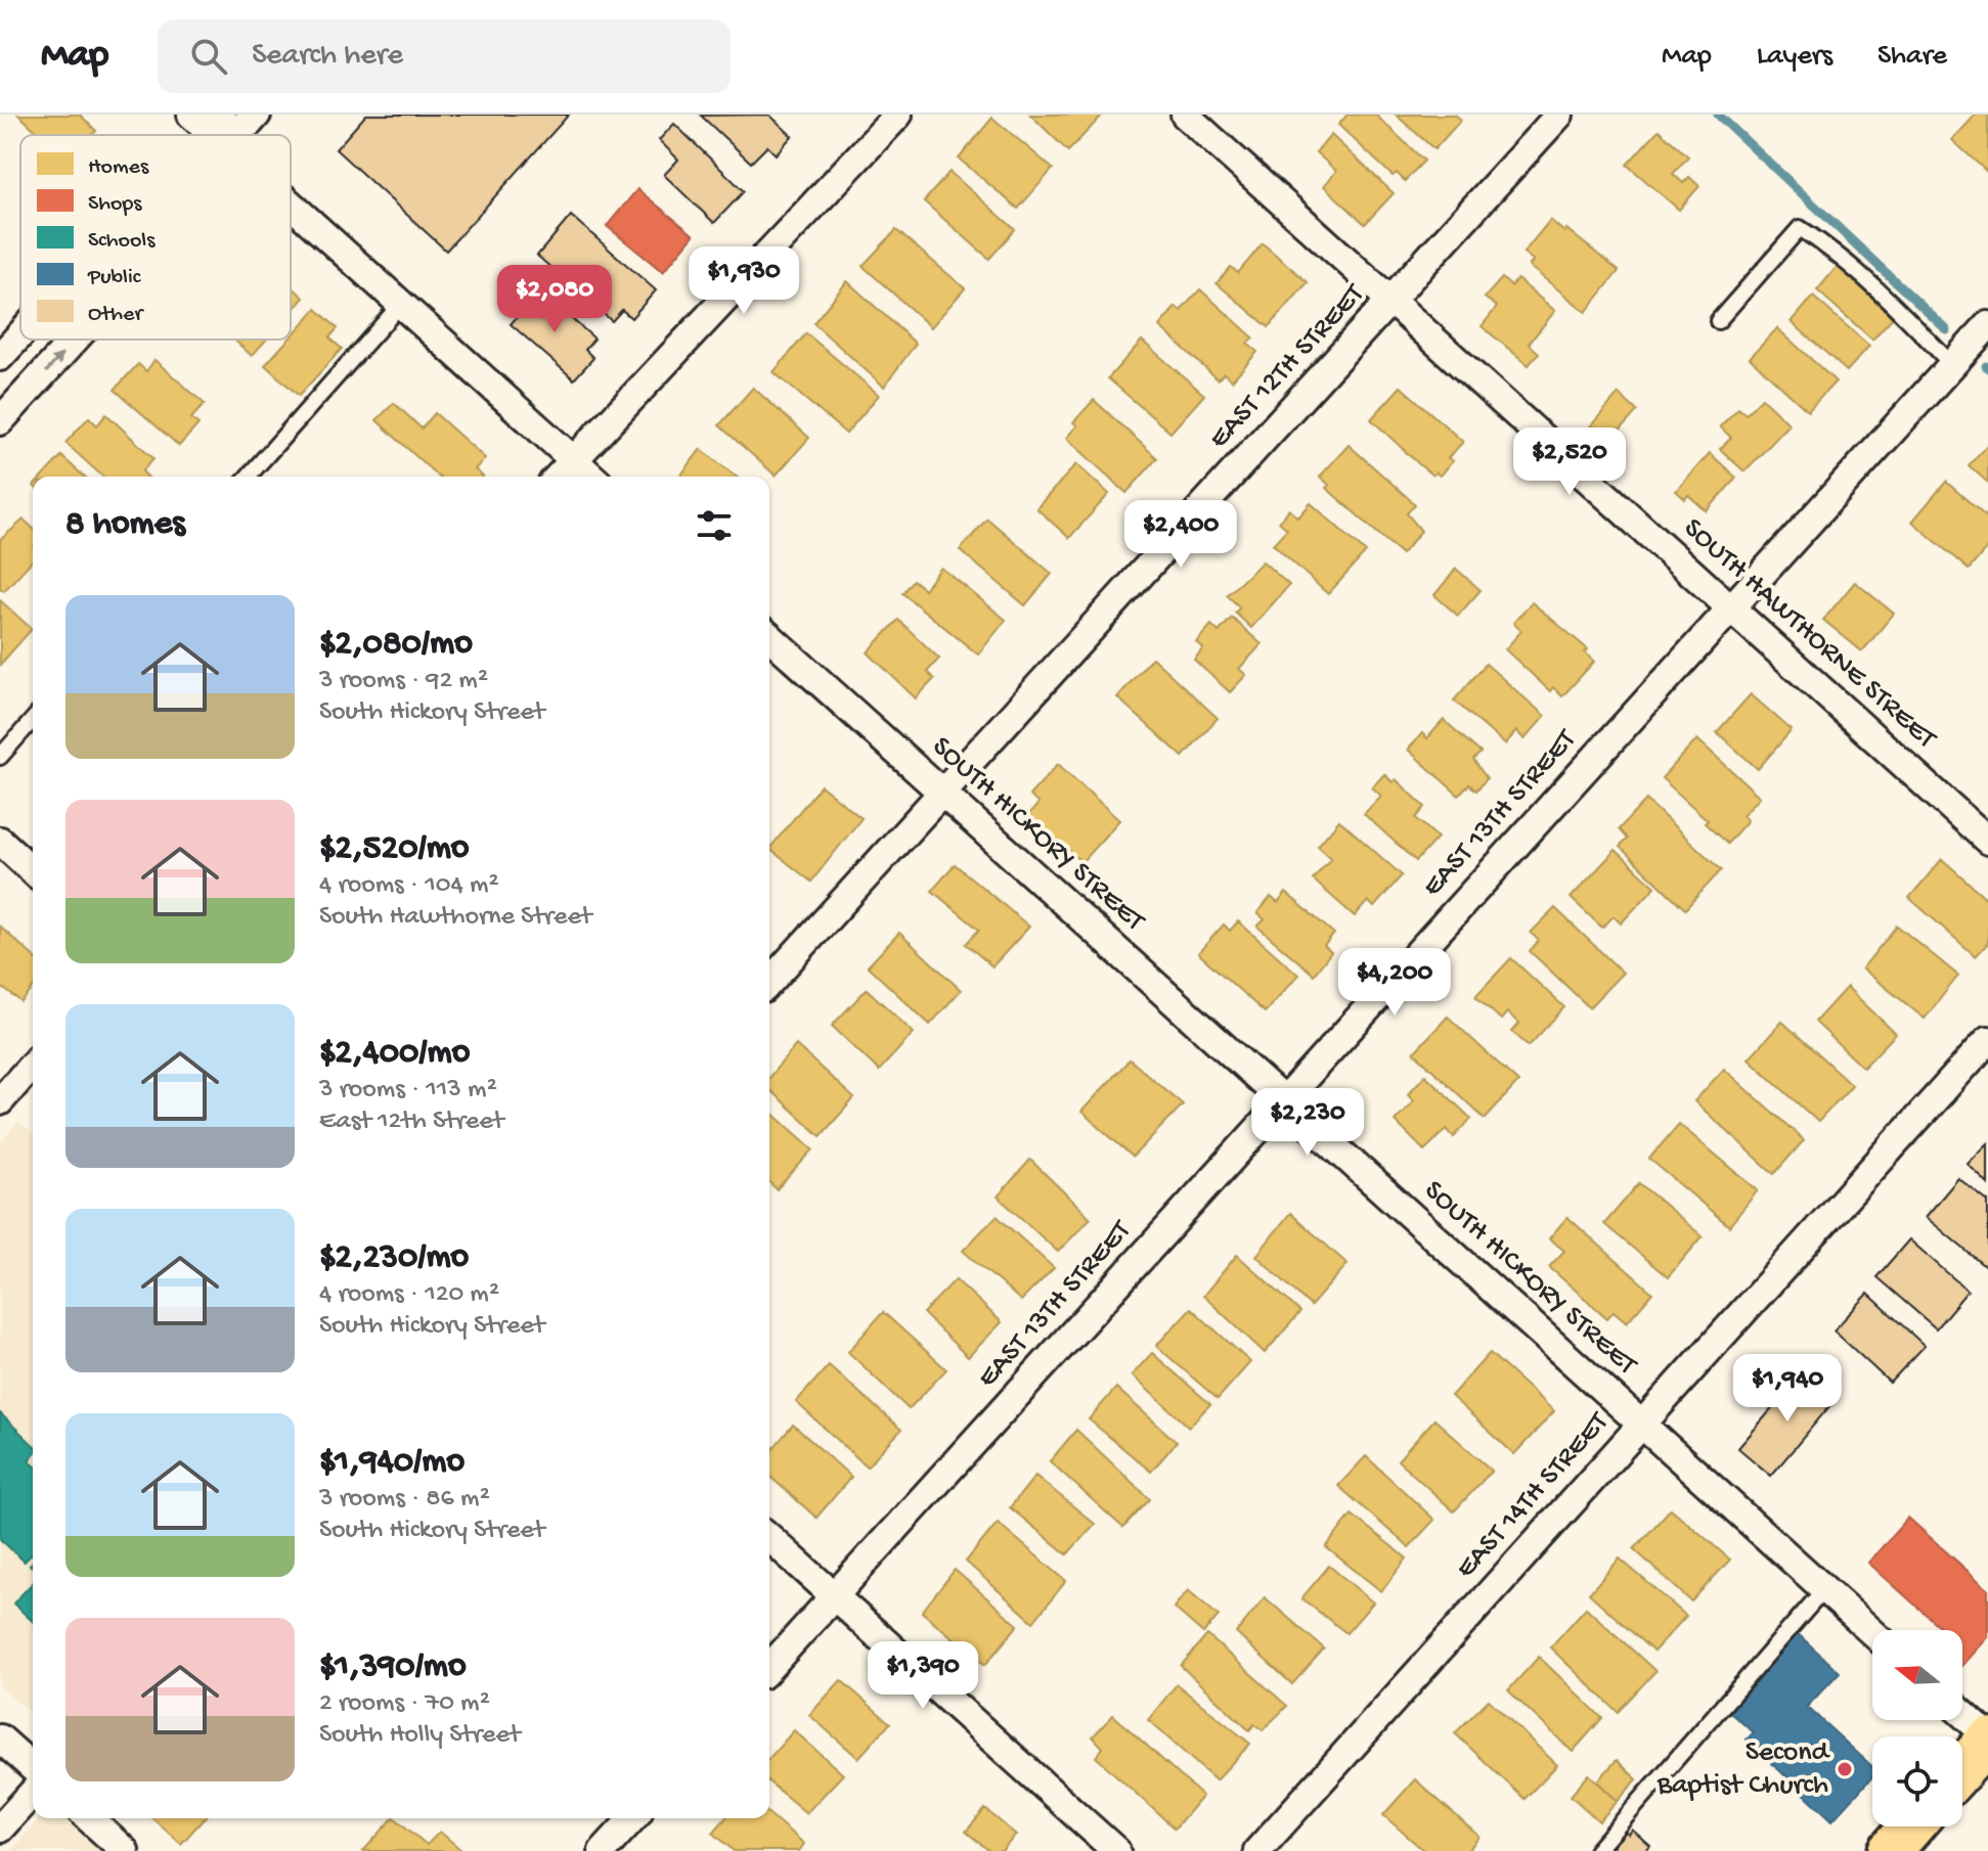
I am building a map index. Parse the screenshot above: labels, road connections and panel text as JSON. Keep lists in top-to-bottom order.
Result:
{
  "streets": {
    "street": [
      "EAST 12TH STREET",
      "SOUTH HAWTHORNE STREET",
      "EAST 13TH STREET",
      "SOUTH HICKORY STREET",
      "EAST 14TH STREET"
    ]
  },
  "crossings": [
    ["EAST 12TH STREET", "SOUTH HAWTHORNE STREET"],
    ["EAST 12TH STREET", "SOUTH HICKORY STREET"],
    ["SOUTH HAWTHORNE STREET", "EAST 13TH STREET"],
    ["EAST 13TH STREET", "SOUTH HICKORY STREET"],
    ["SOUTH HICKORY STREET", "EAST 14TH STREET"]
  ],
  "places": ["Second Baptist Church"],
  "legend": [
    "Homes",
    "Shops",
    "Schools",
    "Public",
    "Other"
  ],
  "north": "left",
  "page": {
    "header": "Map",
    "search": "Search here",
    "nav": ["Map", "Layers", "Share"],
    "price": [
      "$1,930",
      "$2,080",
      "$2,520",
      "$2,400",
      "$4,200",
      "$2,230",
      "$1,940",
      "$1,390"
    ],
    "heading": "8 homes",
    "list": [
      {
        "name": "$2,080/mo",
        "note": "3 rooms · 92 m² · South Hickory Street"
      },
      {
        "name": "$2,520/mo",
        "note": "4 rooms · 104 m² · South Hawthorne Street"
      },
      {
        "name": "$2,400/mo",
        "note": "3 rooms · 113 m² · East 12th Street"
      },
      {
        "name": "$2,230/mo",
        "note": "4 rooms · 120 m² · South Hickory Street"
      },
      {
        "name": "$1,940/mo",
        "note": "3 rooms · 86 m² · South Hickory Street"
      },
      {
        "name": "$1,390/mo",
        "note": "2 rooms · 70 m² · South Holly Street"
      }
    ]
  }
}
